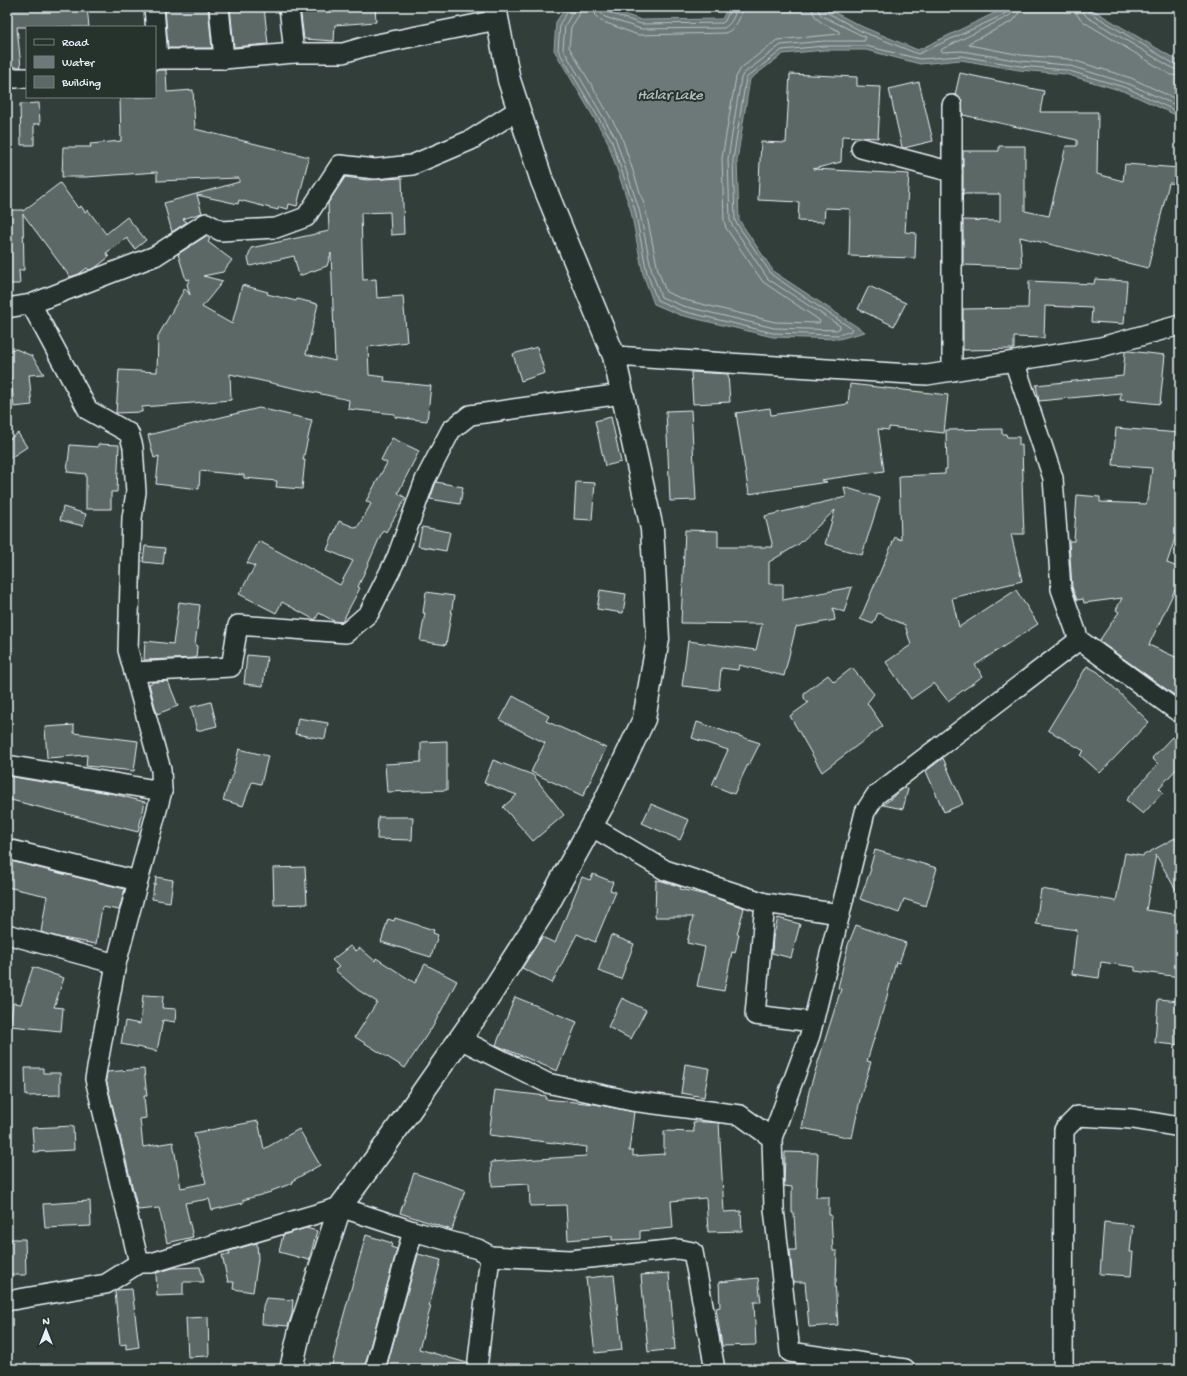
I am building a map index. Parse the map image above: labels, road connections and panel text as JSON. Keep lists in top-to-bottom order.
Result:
{
  "water": ["Halar Lake"],
  "legend": ["Road", "Water", "Building"],
  "north": "top"
}
